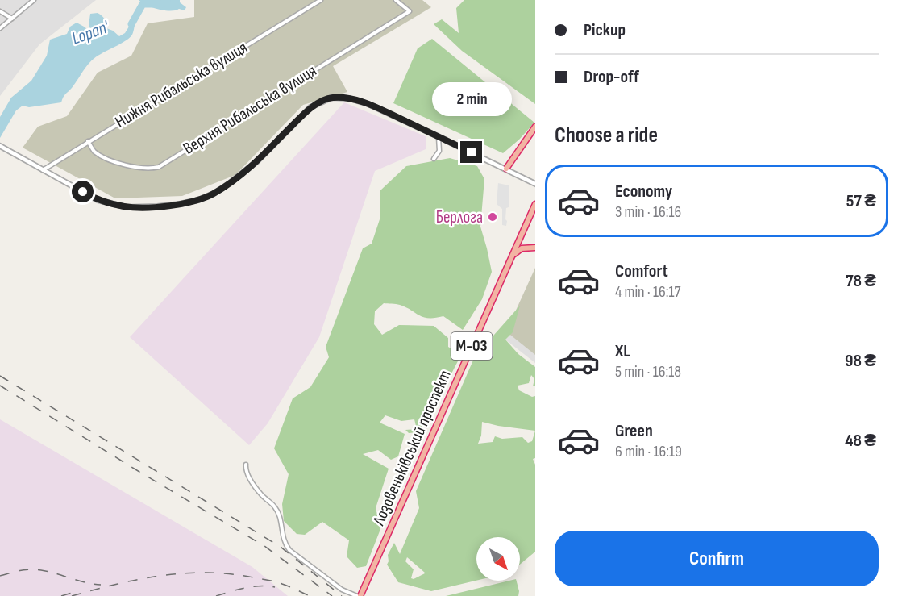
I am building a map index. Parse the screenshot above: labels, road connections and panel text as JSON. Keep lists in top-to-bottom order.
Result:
{
  "streets": {
    "highway": ["М-03", "Лозовеньківський проспект"],
    "street": ["Нижня Рибальська вулиця", "Верхня Рибальська вулиця"]
  },
  "crossings": [
    ["Нижня Рибальська вулиця", "Верхня Рибальська вулиця"]
  ],
  "water": ["Lopan'"],
  "places": ["Берлога"],
  "north": "bottom right",
  "page": {
    "banner": ["Pickup", "Drop-off"],
    "bubble": "2 min",
    "heading": "Choose a ride",
    "list": [
      {
        "name": "Economy",
        "note": "3 min · 16:16",
        "value": "57 ₴"
      },
      {
        "name": "Comfort",
        "note": "4 min · 16:17",
        "value": "78 ₴"
      },
      {
        "name": "XL",
        "note": "5 min · 16:18",
        "value": "98 ₴"
      },
      {
        "name": "Green",
        "note": "6 min · 16:19",
        "value": "48 ₴"
      }
    ],
    "buttons": "Confirm"
  }
}
